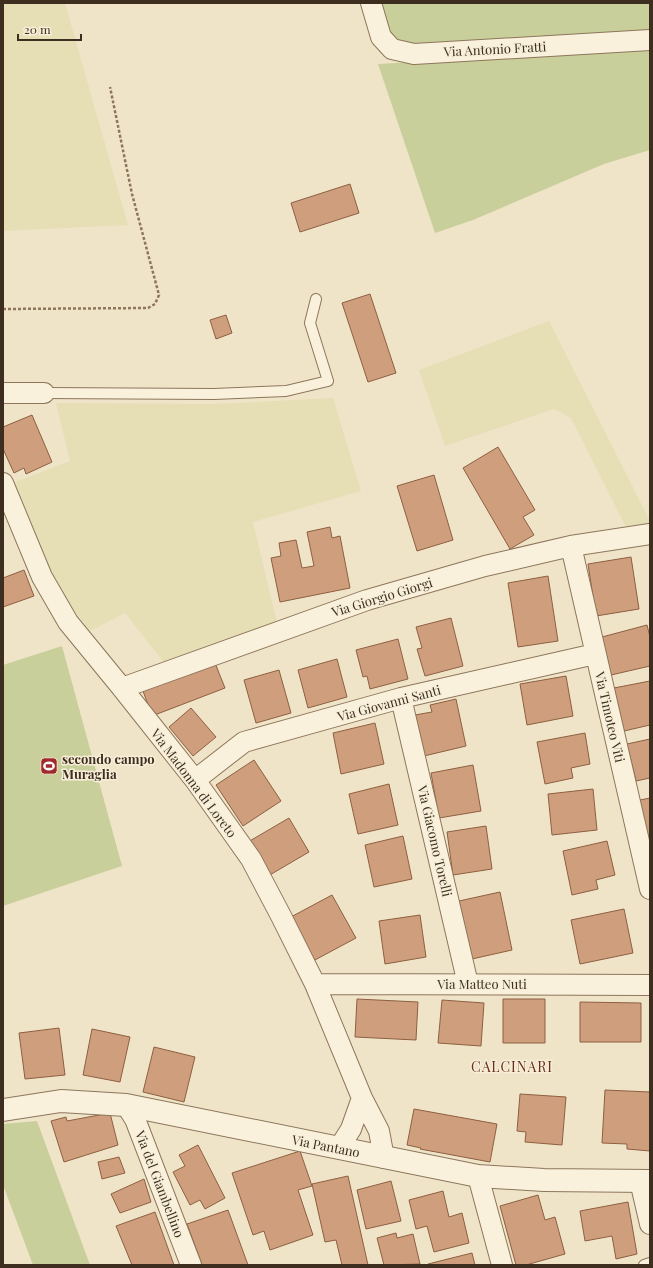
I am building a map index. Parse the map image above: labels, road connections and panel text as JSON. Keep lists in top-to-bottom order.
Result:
{
  "streets": {
    "street": [
      "Via Antonio Fratti",
      "Via Giorgio Giorgi",
      "Via Giovanni Santi",
      "Via Timoteo Viti",
      "Via Madonna di Loreto",
      "Via Giacomo Torelli",
      "Via Matteo Nuti",
      "Via Pantano",
      "Via del Giambellino"
    ]
  },
  "crossings": [
    ["Via Giorgio Giorgi", "Via Timoteo Viti"],
    ["Via Giorgio Giorgi", "Via Madonna di Loreto"],
    ["Via Giovanni Santi", "Via Timoteo Viti"],
    ["Via Giovanni Santi", "Via Madonna di Loreto"],
    ["Via Giovanni Santi", "Via Giacomo Torelli"],
    ["Via Madonna di Loreto", "Via Matteo Nuti"],
    ["Via Madonna di Loreto", "Via Pantano"],
    ["Via Giacomo Torelli", "Via Matteo Nuti"],
    ["Via Pantano", "Via del Giambellino"]
  ],
  "districts": ["CALCINARI"],
  "places": {
    "sports": ["secondo campo Muraglia"]
  },
  "scale_bar": "20 m"
}
